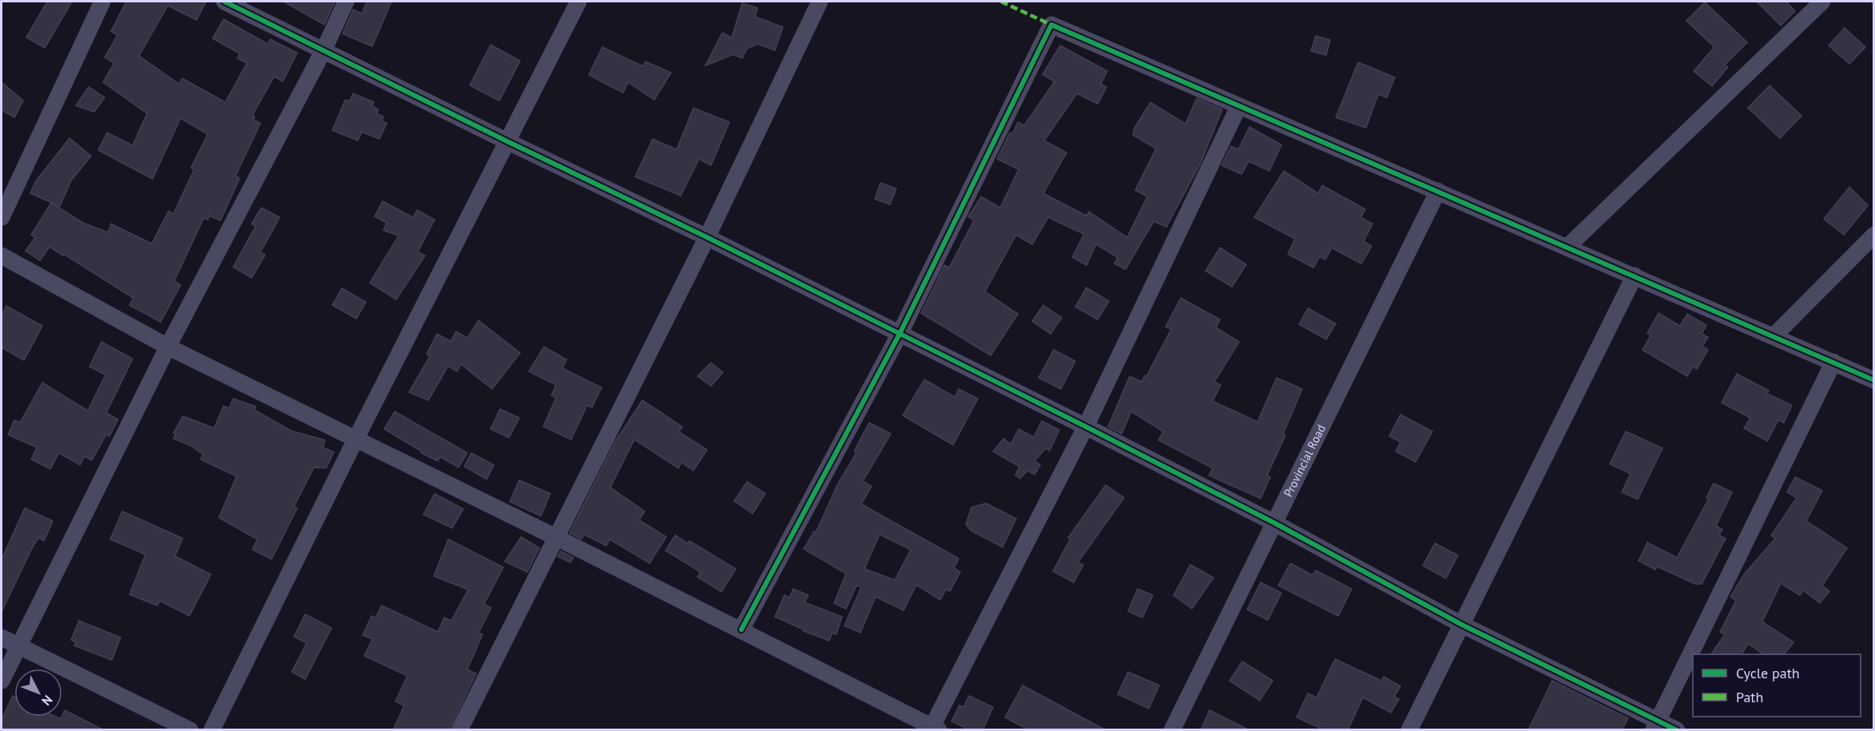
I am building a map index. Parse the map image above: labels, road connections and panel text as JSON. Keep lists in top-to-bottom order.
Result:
{
  "streets": {
    "street": ["Provincial Road"]
  },
  "legend": ["Cycle path", "Path"],
  "north": "bottom right"
}
